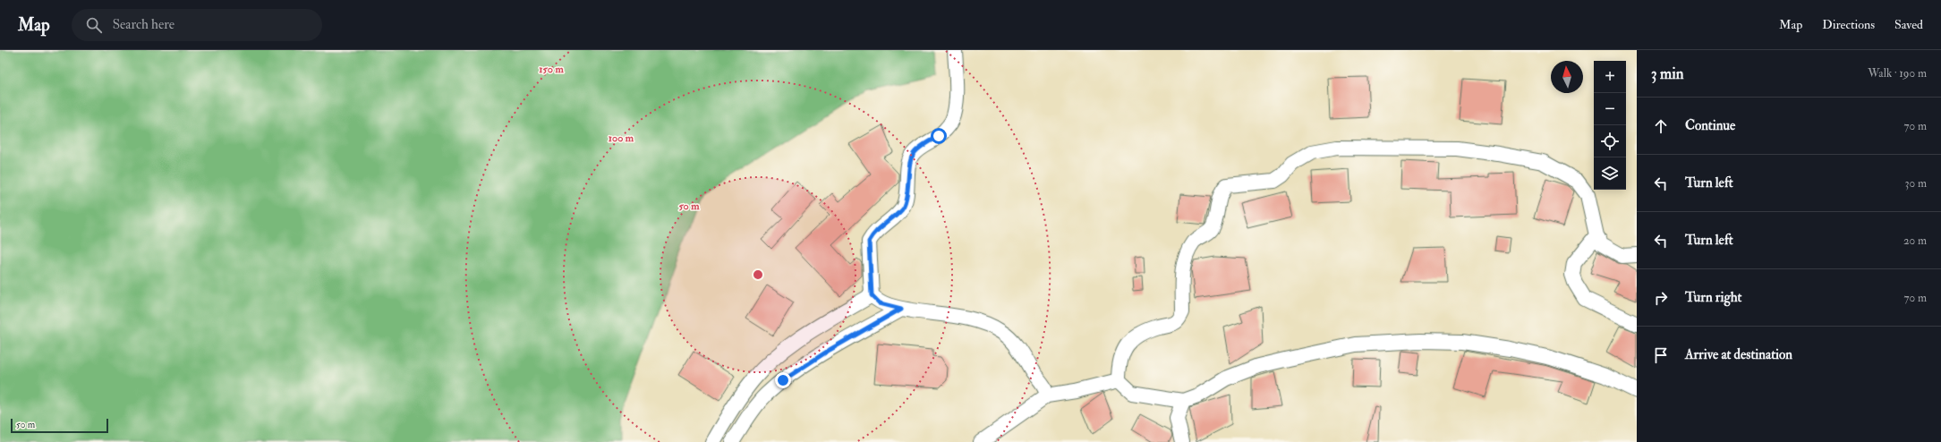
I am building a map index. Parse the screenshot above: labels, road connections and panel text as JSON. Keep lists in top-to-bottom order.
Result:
{
  "scale_bar": "50 m",
  "north": "top",
  "page": {
    "header": "Map",
    "search": "Search here",
    "nav": ["Map", "Directions", "Saved"],
    "heading": ["3 min", "Walk · 190 m"],
    "map_buttons": ["+", "−"],
    "list": [
      ["Continue", "70 m"],
      ["Turn left", "30 m"],
      ["Turn left", "20 m"],
      ["Turn right", "70 m"],
      "Arrive at destination"
    ],
    "scale": "50 m"
  },
  "rings": ["150 m", "100 m", "50 m"]
}
